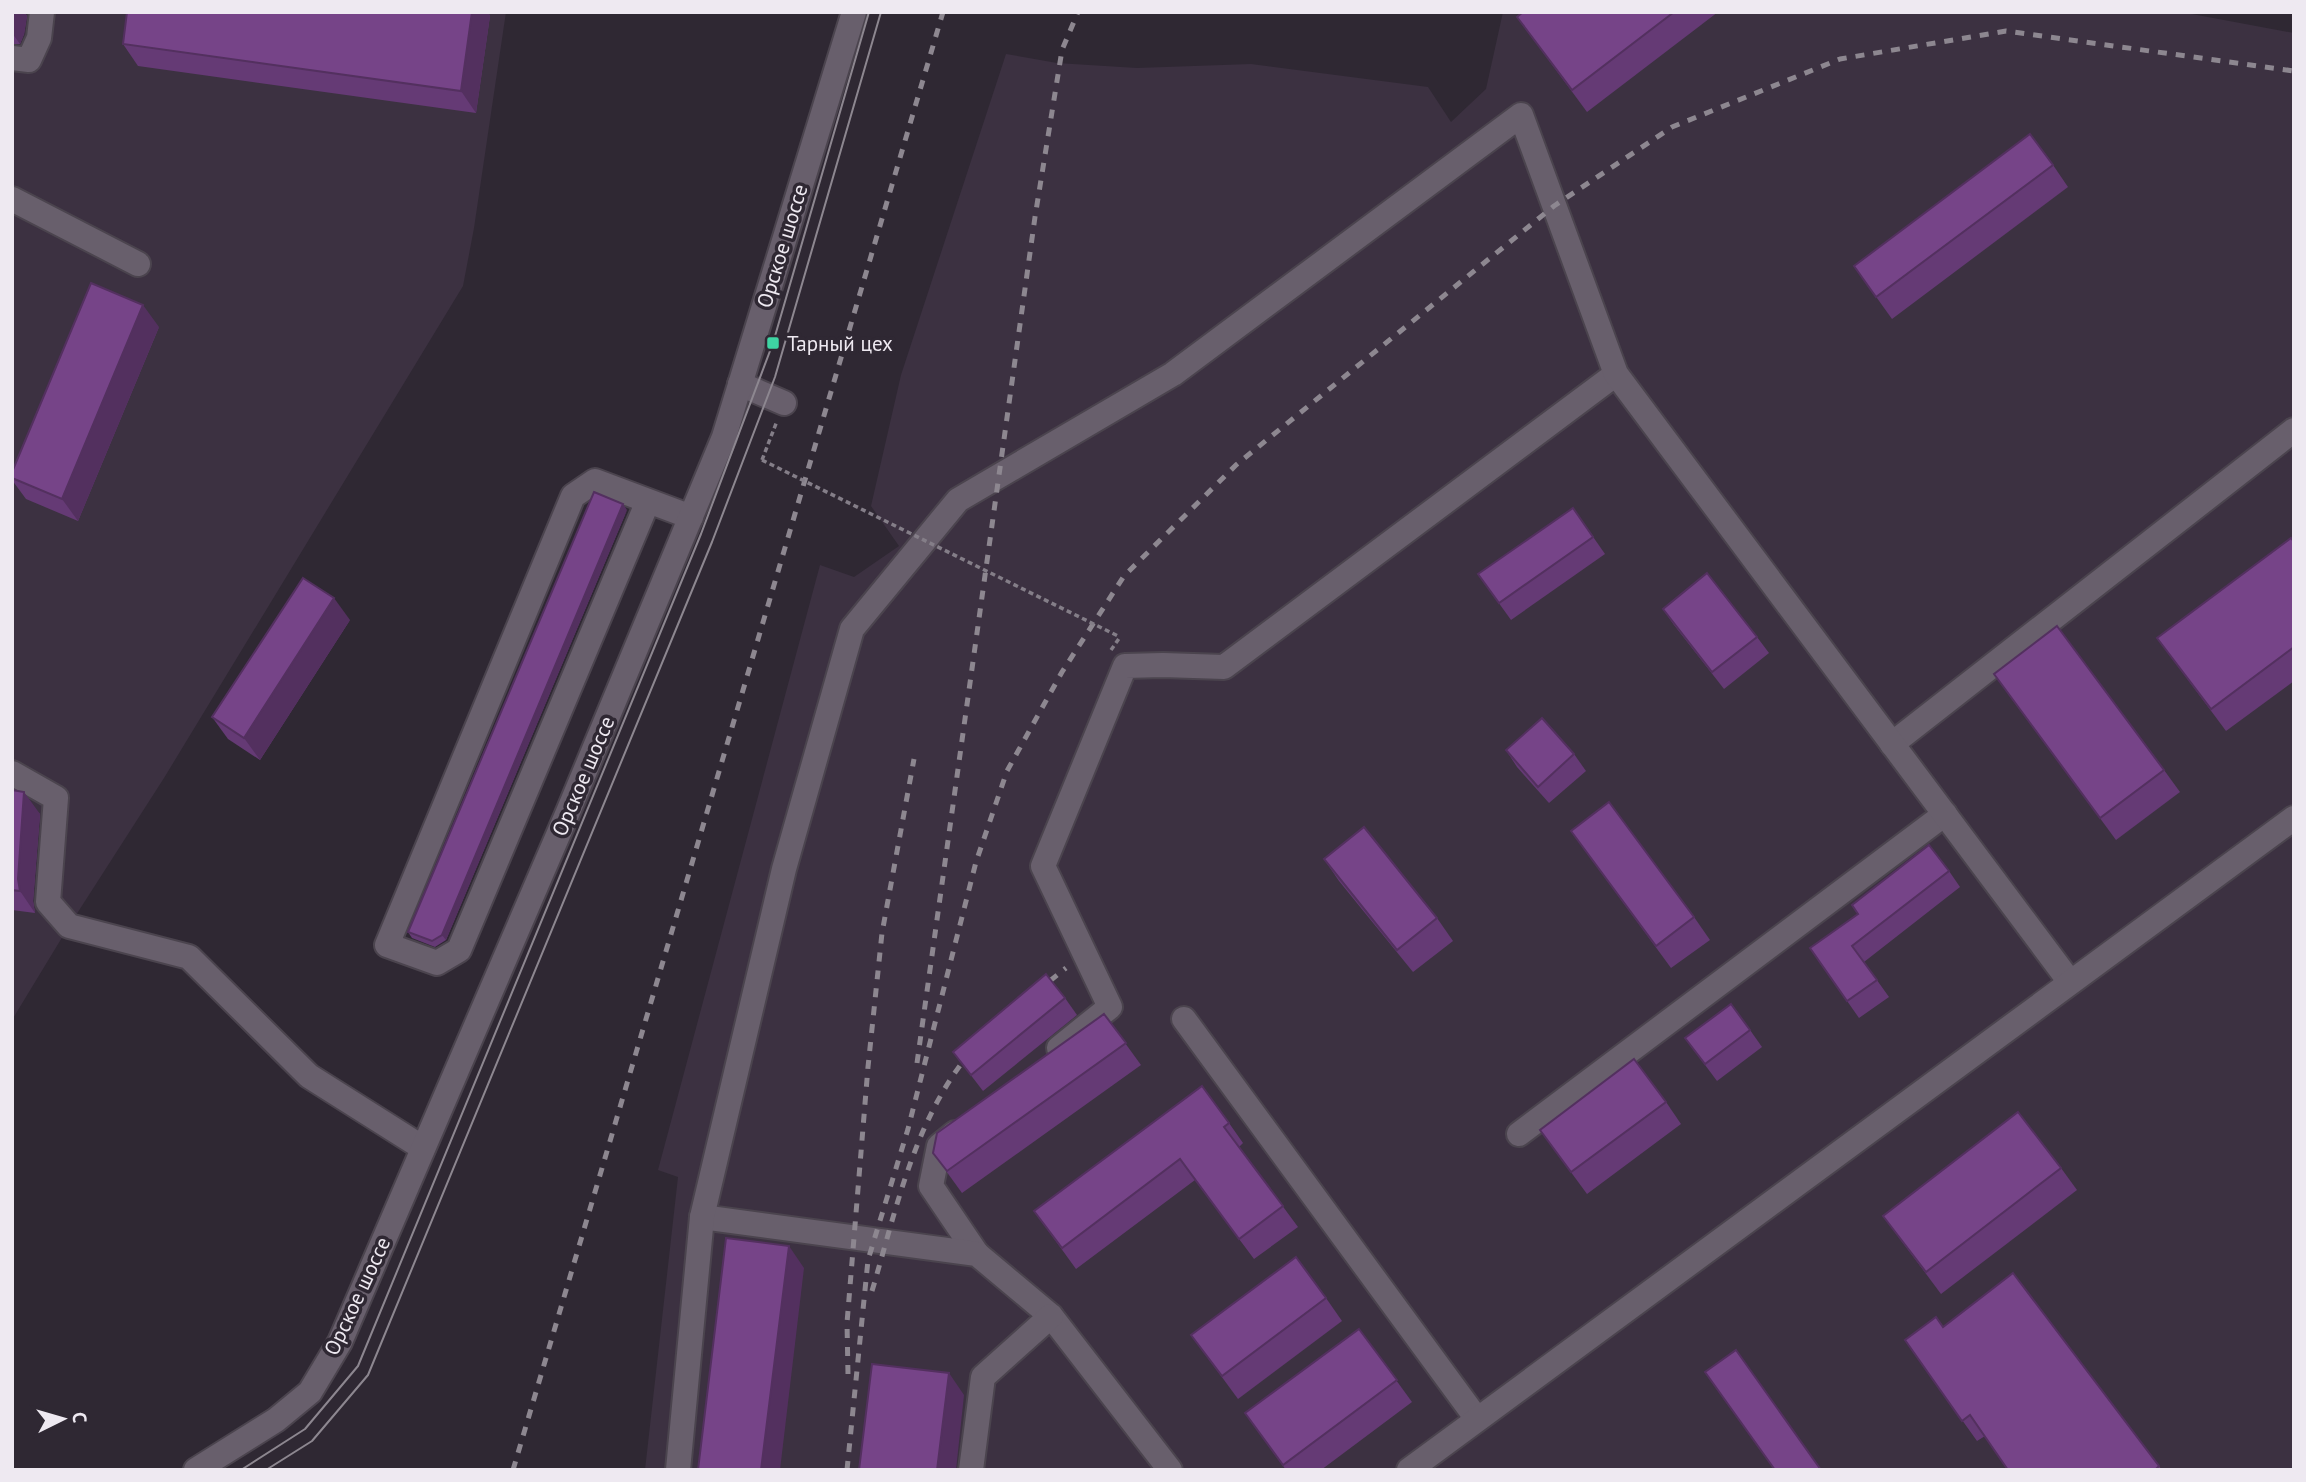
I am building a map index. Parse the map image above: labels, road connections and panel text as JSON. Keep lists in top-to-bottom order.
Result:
{
  "streets": {
    "street": ["Орское шоссе"]
  },
  "places": {
    "transit": ["Тарный цех"]
  },
  "north": "right"
}
